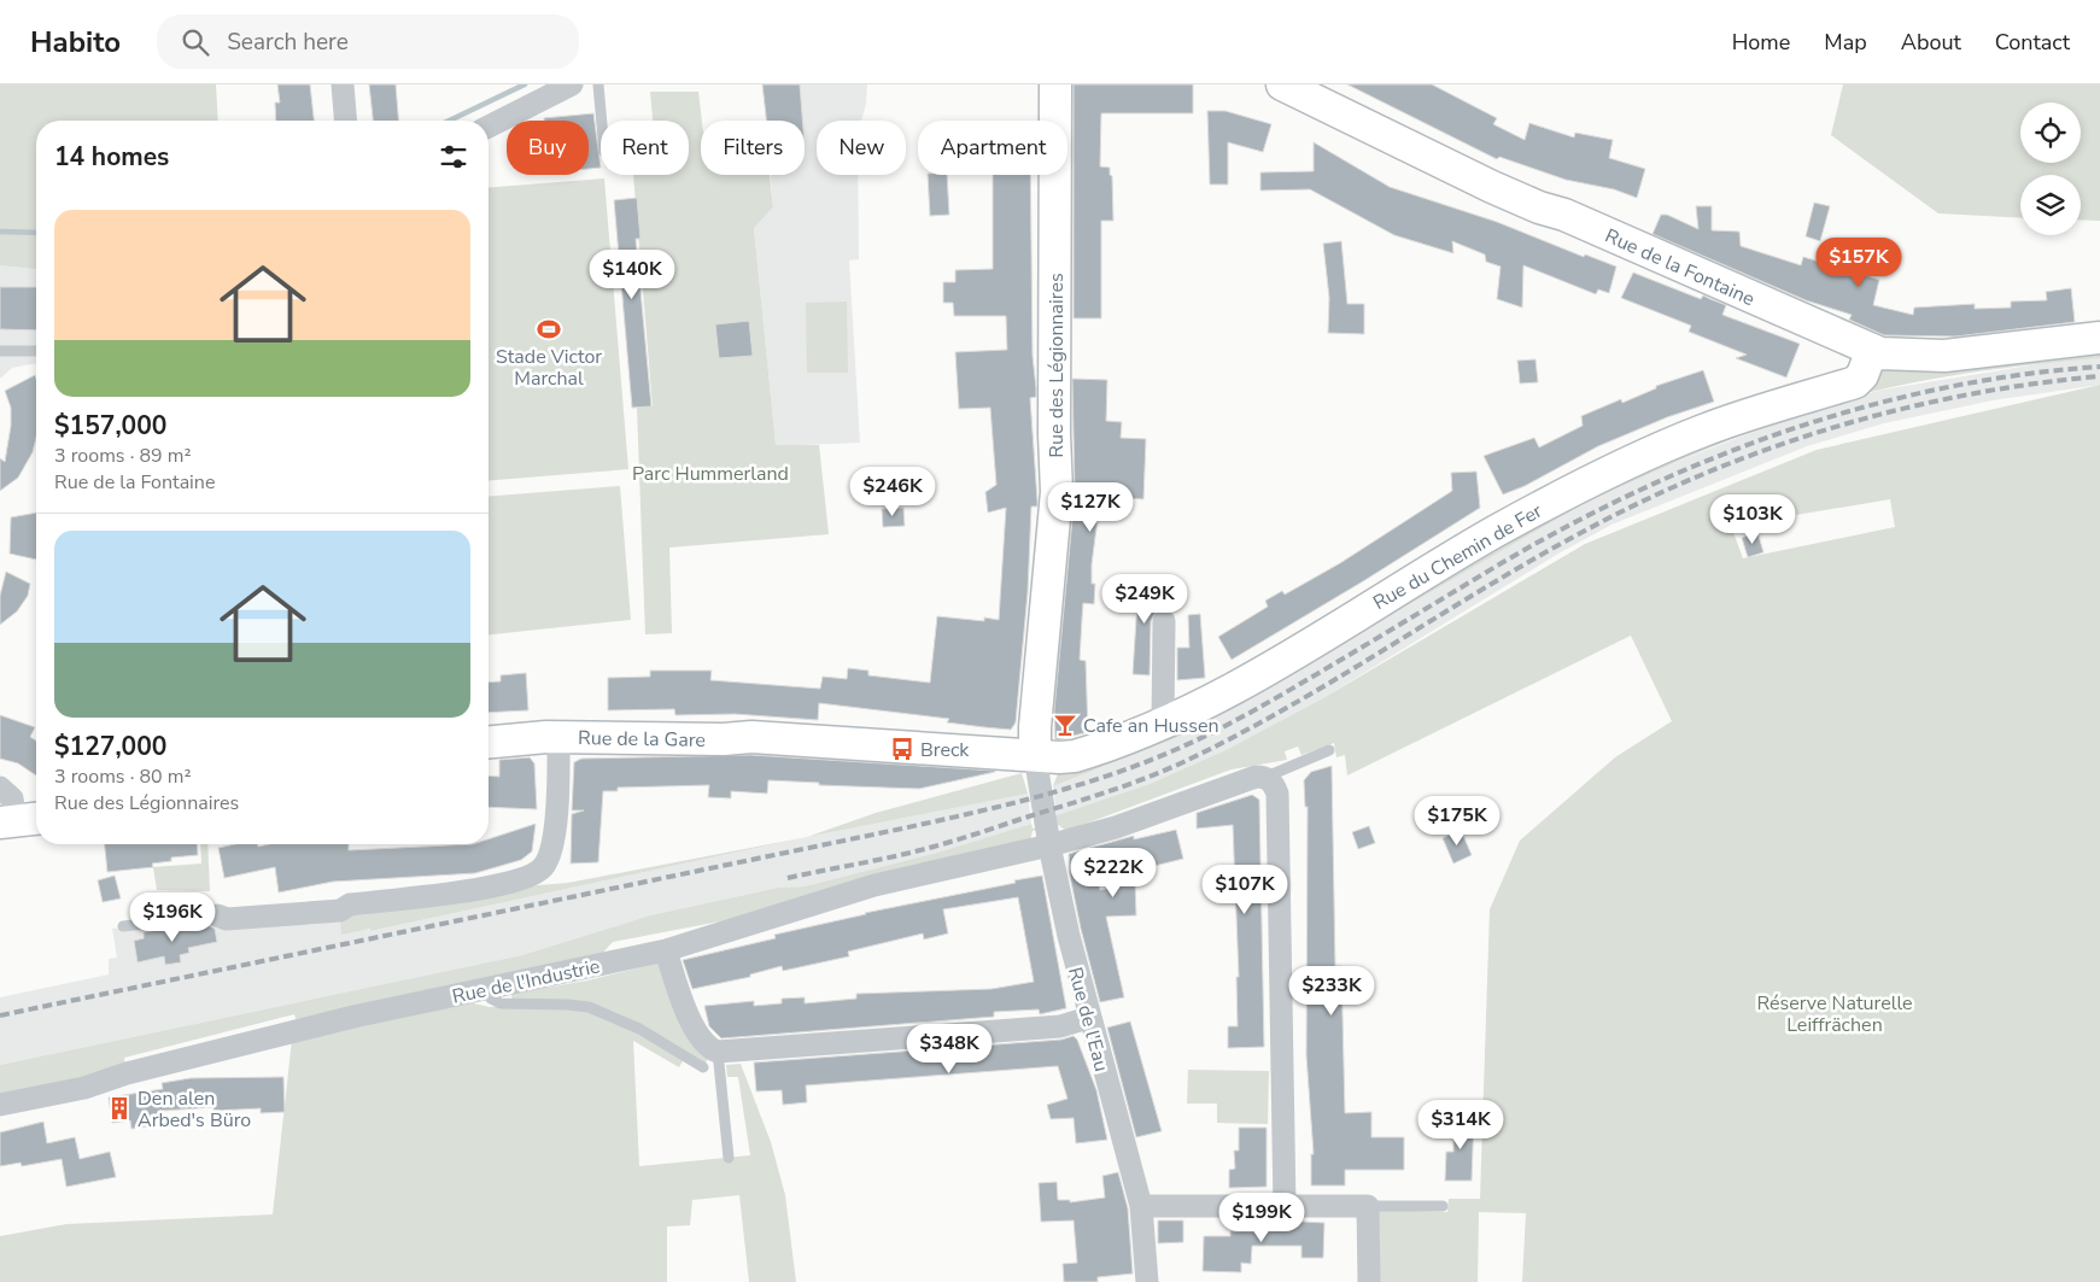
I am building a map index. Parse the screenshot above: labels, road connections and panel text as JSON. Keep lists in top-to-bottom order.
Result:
{
  "streets": {
    "main road": [
      "Rue de la Fontaine",
      "Rue des Légionnaires",
      "Rue du Chemin de Fer",
      "Rue de la Gare"
    ],
    "street": ["Rue de l'Industrie", "Rue de l'Eau"]
  },
  "crossings": [
    ["Rue de la Fontaine", "Rue du Chemin de Fer"],
    ["Rue des Légionnaires", "Rue du Chemin de Fer"],
    ["Rue des Légionnaires", "Rue de la Gare"],
    ["Rue des Légionnaires", "Rue de l'Eau"],
    ["Rue du Chemin de Fer", "Rue de la Gare"],
    ["Rue du Chemin de Fer", "Rue de l'Eau"],
    ["Rue de la Gare", "Rue de l'Eau"],
    ["Rue de l'Industrie", "Rue de l'Eau"]
  ],
  "parks": ["Parc Hummerland", "Réserve Naturelle Leiffrächen"],
  "places": {
    "sports": ["Stade Victor Marchal"],
    "bar": ["Cafe an Hussen"],
    "bus stop": ["Breck"],
    "building": ["Den alen Arbed's Büro"]
  },
  "page": {
    "header": "Habito",
    "search": "Search here",
    "nav": [
      "Home",
      "Map",
      "About",
      "Contact"
    ],
    "chip": [
      "Buy",
      "Rent",
      "Filters",
      "New",
      "Apartment"
    ],
    "heading": "14 homes",
    "list": [
      {
        "name": "$157,000",
        "note": "3 rooms · 89 m² · Rue de la Fontaine"
      },
      {
        "name": "$127,000",
        "note": "3 rooms · 80 m² · Rue des Légionnaires"
      }
    ],
    "price": [
      "$157K",
      "$140K",
      "$246K",
      "$127K",
      "$103K",
      "$249K",
      "$175K",
      "$222K",
      "$107K",
      "$196K",
      "$233K",
      "$348K",
      "$314K",
      "$199K"
    ]
  }
}
